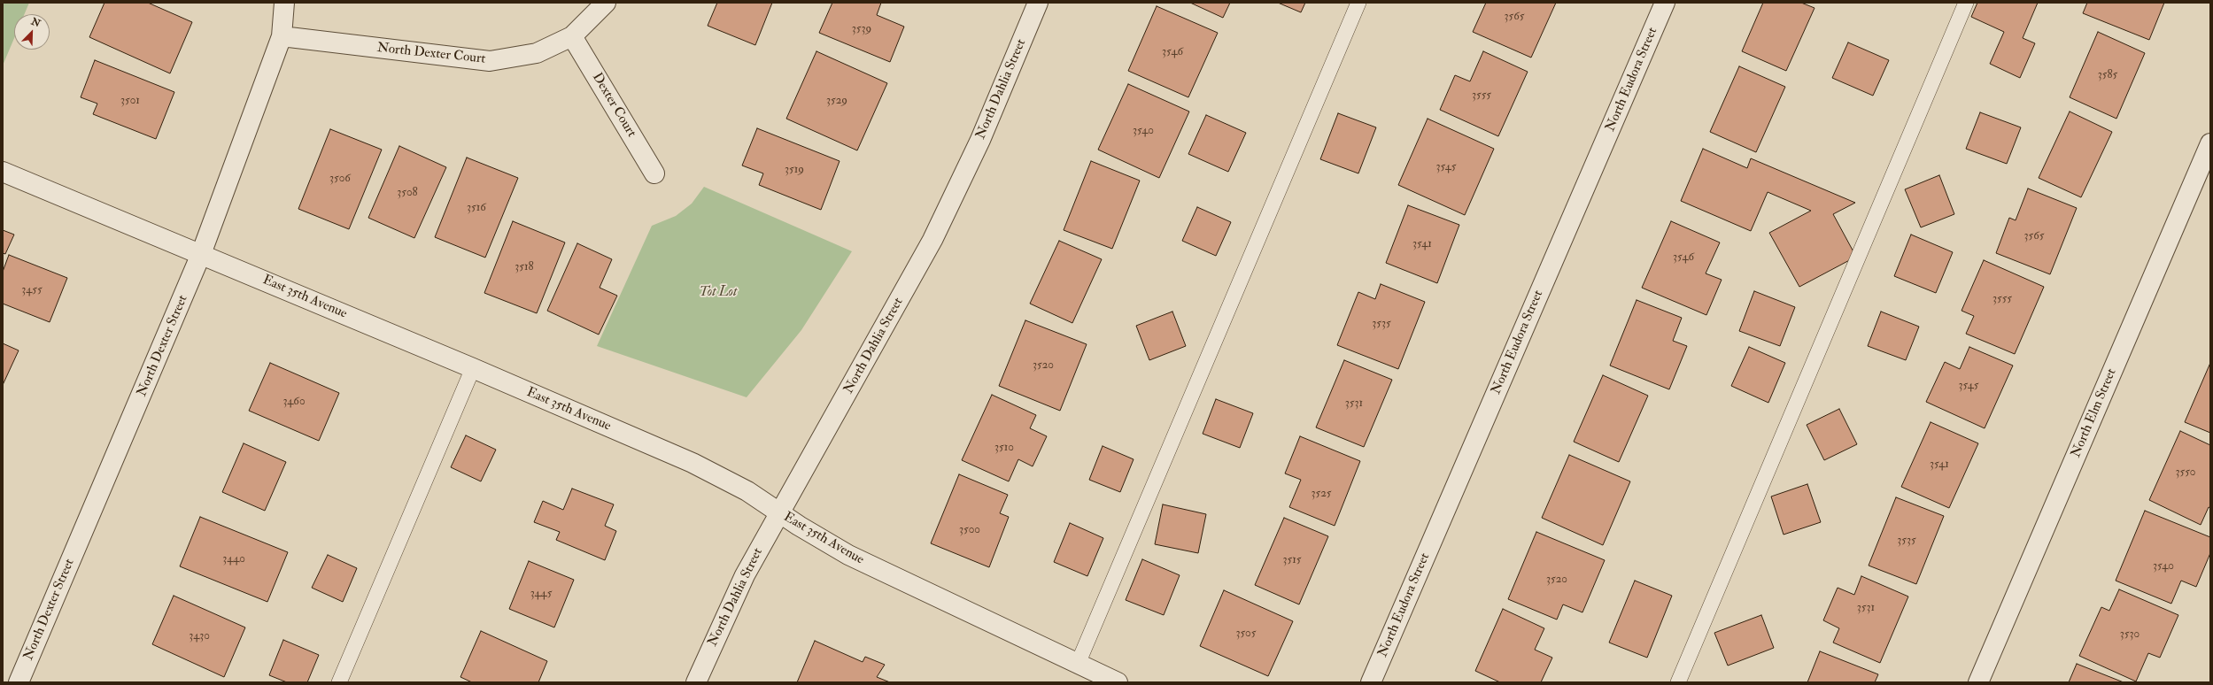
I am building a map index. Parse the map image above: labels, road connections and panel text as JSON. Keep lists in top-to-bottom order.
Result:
{
  "streets": {
    "street": [
      "North Dexter Court",
      "North Eudora Street",
      "North Dahlia Street",
      "Dexter Court",
      "East 35th Avenue",
      "North Dexter Street",
      "North Elm Street"
    ]
  },
  "crossings": [
    ["North Dexter Court", "Dexter Court"],
    ["North Dexter Court", "North Dexter Street"],
    ["North Dahlia Street", "East 35th Avenue"],
    ["East 35th Avenue", "North Dexter Street"]
  ],
  "parks": ["Tot Lot"],
  "house_numbers": [
    "3565",
    "3539",
    "3546",
    "3585",
    "3555",
    "3501",
    "3529",
    "3540",
    "3545",
    "3519",
    "3506",
    "3508",
    "3516",
    "3565",
    "3541",
    "3546",
    "3518",
    "3455",
    "3555",
    "3535",
    "3520",
    "3545",
    "3460",
    "3531",
    "3510",
    "3541",
    "3550",
    "3525",
    "3500",
    "3535",
    "3440",
    "3515",
    "3540",
    "3520",
    "3445",
    "3531",
    "3505",
    "3530",
    "3430"
  ],
  "north": "top right"
}
